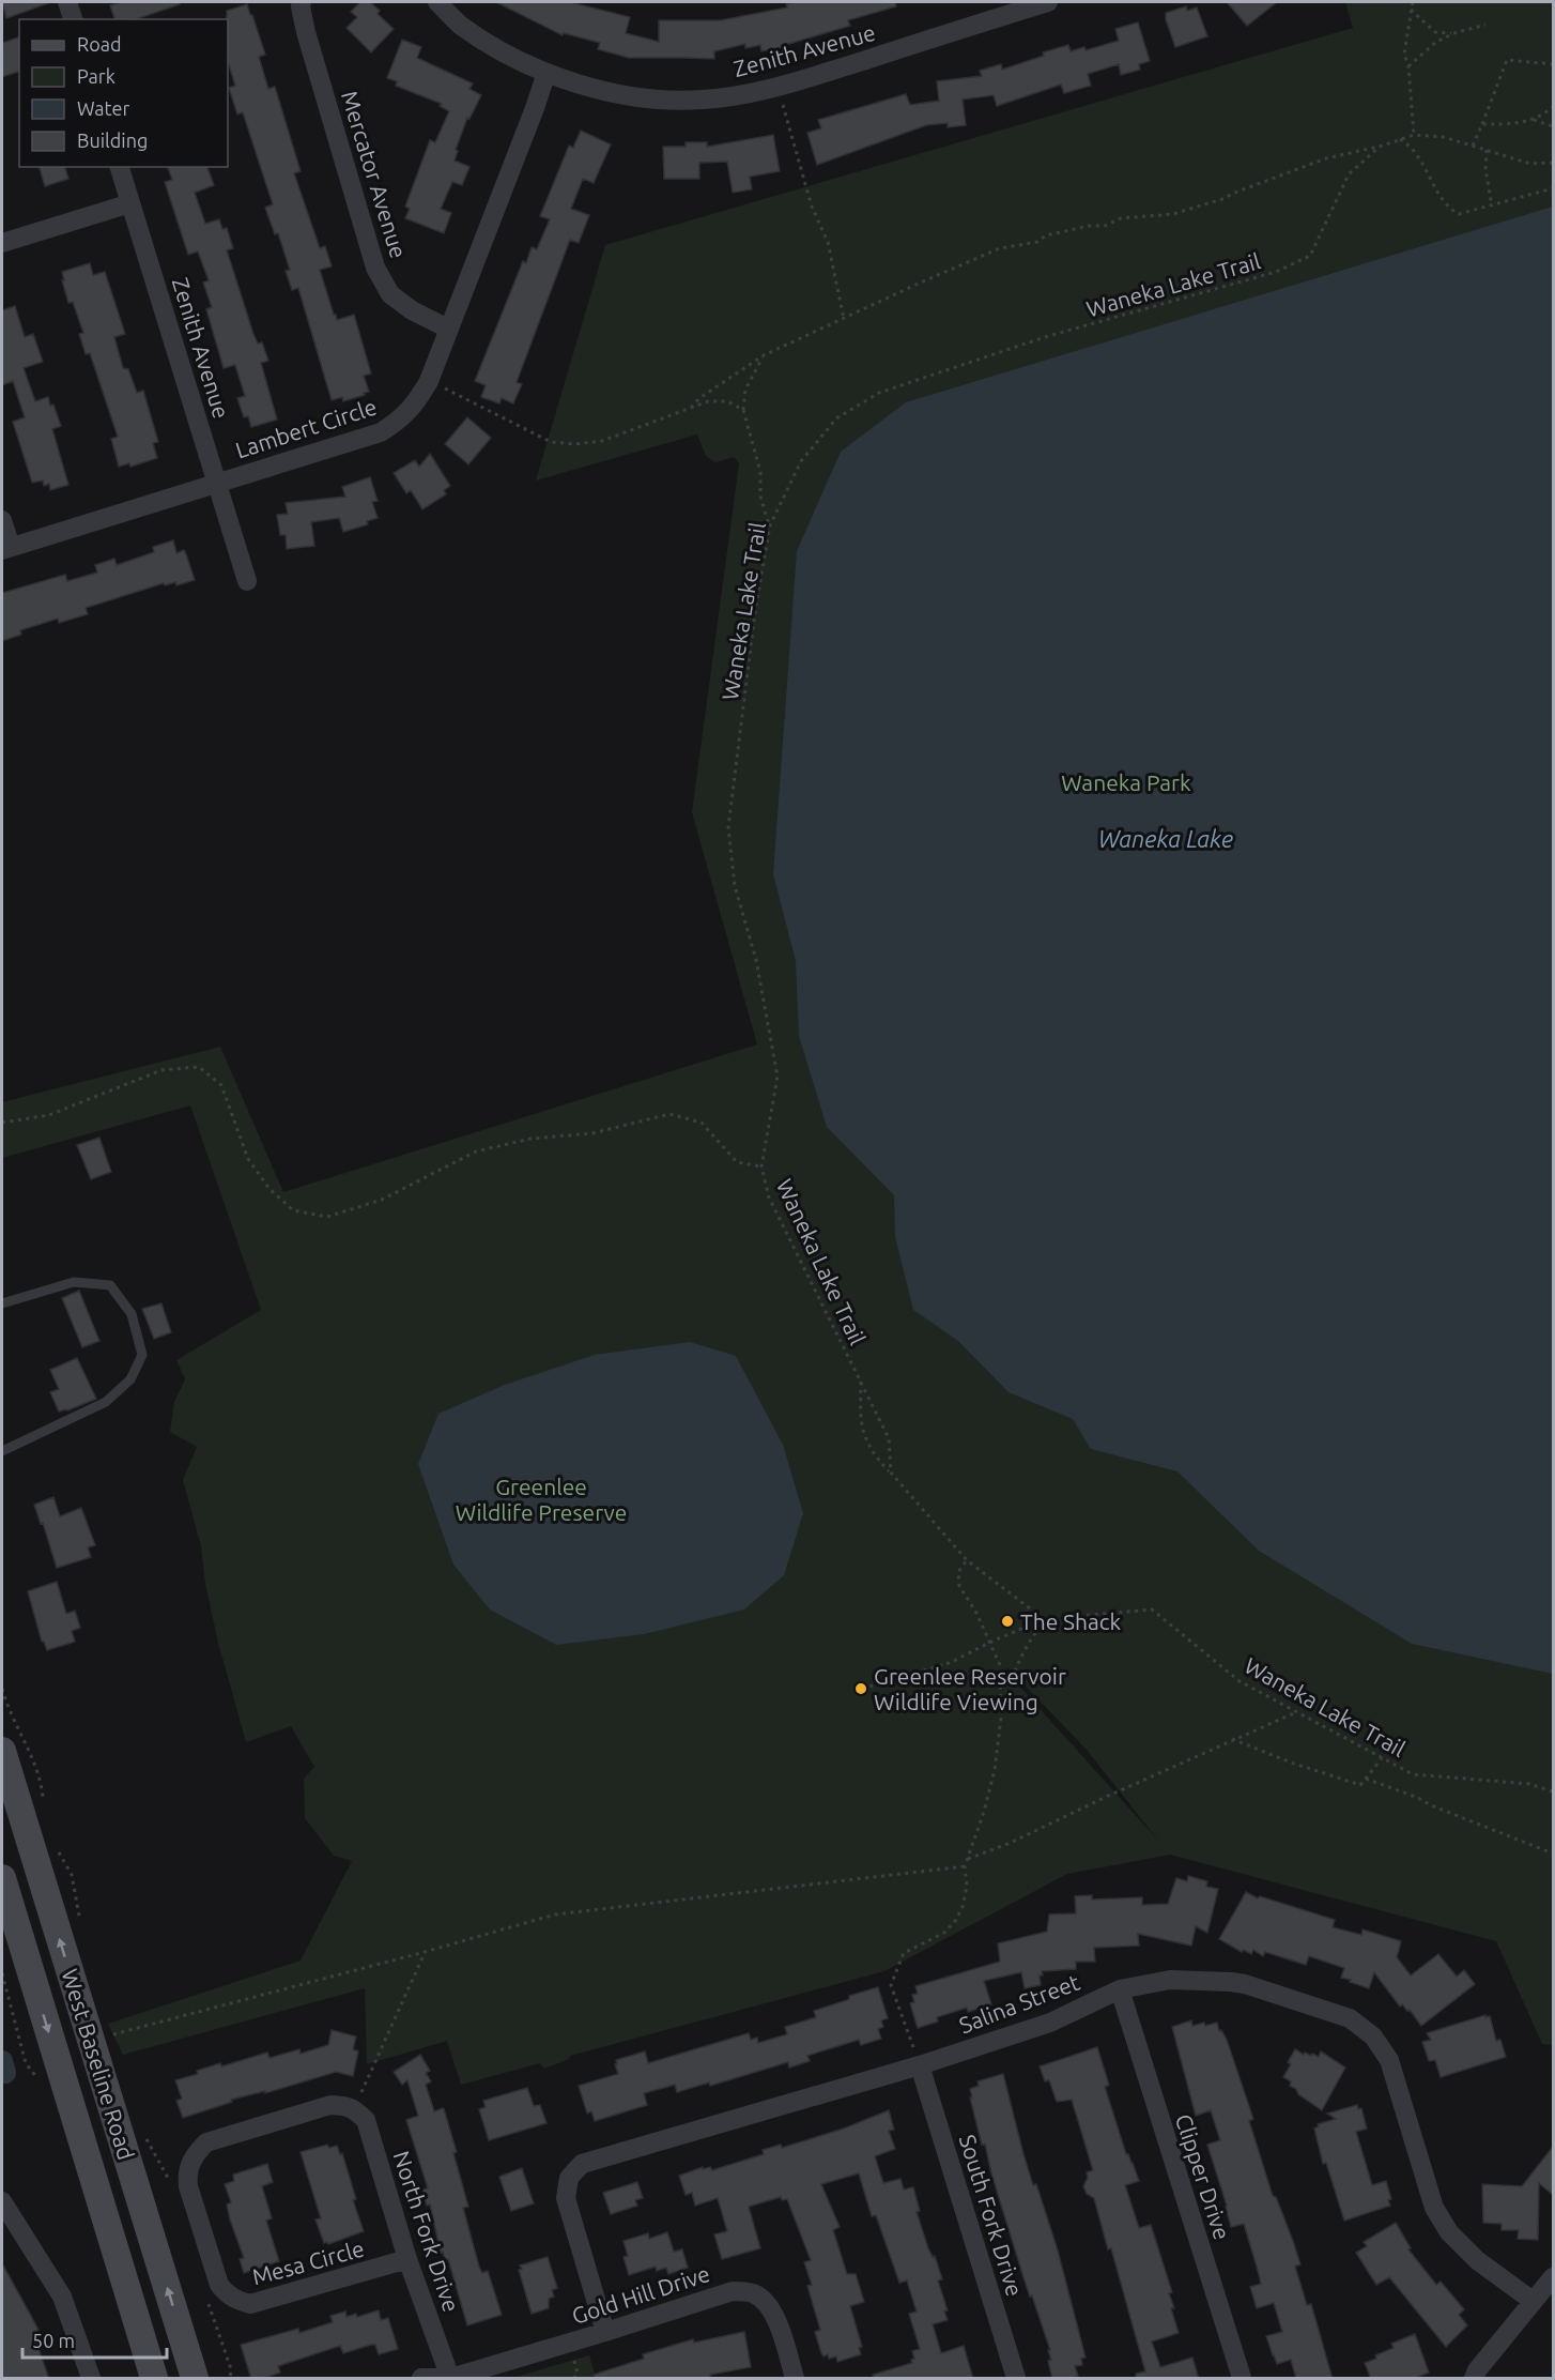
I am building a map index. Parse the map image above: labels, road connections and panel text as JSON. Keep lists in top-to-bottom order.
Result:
{
  "streets": {
    "main road": ["West Baseline Road"],
    "street": [
      "Zenith Avenue",
      "Mercator Avenue",
      "Lambert Circle",
      "Salina Street",
      "Clipper Drive",
      "South Fork Drive",
      "North Fork Drive",
      "Mesa Circle",
      "Gold Hill Drive"
    ],
    "path": ["Waneka Lake Trail"]
  },
  "crossings": [
    ["Zenith Avenue", "Lambert Circle"],
    ["Mercator Avenue", "Lambert Circle"],
    ["Salina Street", "Clipper Drive"],
    ["Salina Street", "South Fork Drive"],
    ["Salina Street", "Gold Hill Drive"],
    ["North Fork Drive", "Mesa Circle"],
    ["North Fork Drive", "Gold Hill Drive"]
  ],
  "water": ["Waneka Lake"],
  "parks": ["Waneka Park", "Greenlee Wildlife Preserve"],
  "places": ["The Shack", "Greenlee Reservoir Wildlife Viewing"],
  "legend": [
    "Road",
    "Park",
    "Water",
    "Building"
  ],
  "scale_bar": "50 m"
}
